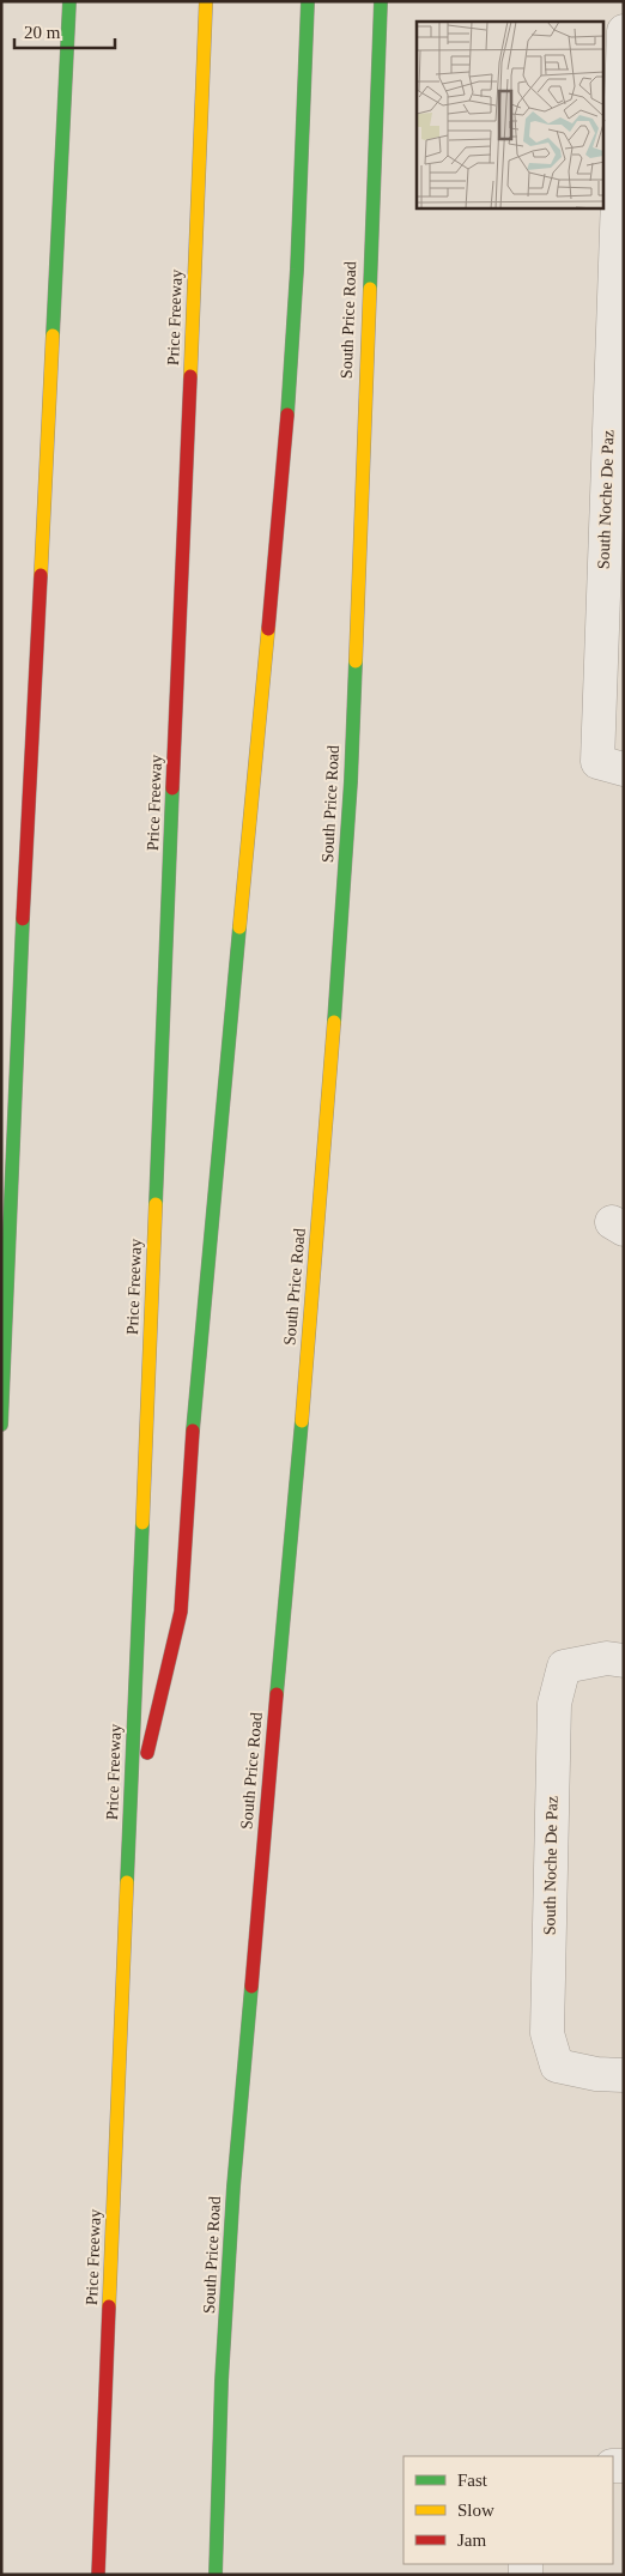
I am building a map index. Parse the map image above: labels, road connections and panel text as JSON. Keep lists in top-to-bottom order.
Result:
{
  "streets": {
    "main road": ["Price Freeway", "South Price Road"],
    "street": ["South Noche De Paz"]
  },
  "legend": ["Fast", "Slow", "Jam"],
  "scale_bar": "20 m"
}
